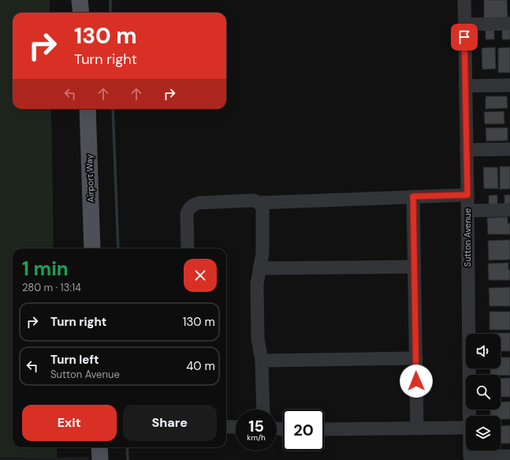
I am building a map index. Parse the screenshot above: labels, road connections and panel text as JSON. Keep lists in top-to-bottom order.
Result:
{
  "streets": {
    "main road": ["Airport Way"],
    "street": ["Sutton Avenue"]
  },
  "page": {
    "turn": ["130 m", "Turn right"],
    "heading": ["1 min", "280 m · 13:14"],
    "list": [
      {
        "name": "Turn right",
        "value": "130 m"
      },
      {
        "name": "Turn left",
        "note": "Sutton Avenue",
        "value": "40 m"
      }
    ],
    "buttons": ["Exit", "Share"],
    "speed": "15 km/h",
    "limit": "20"
  }
}
